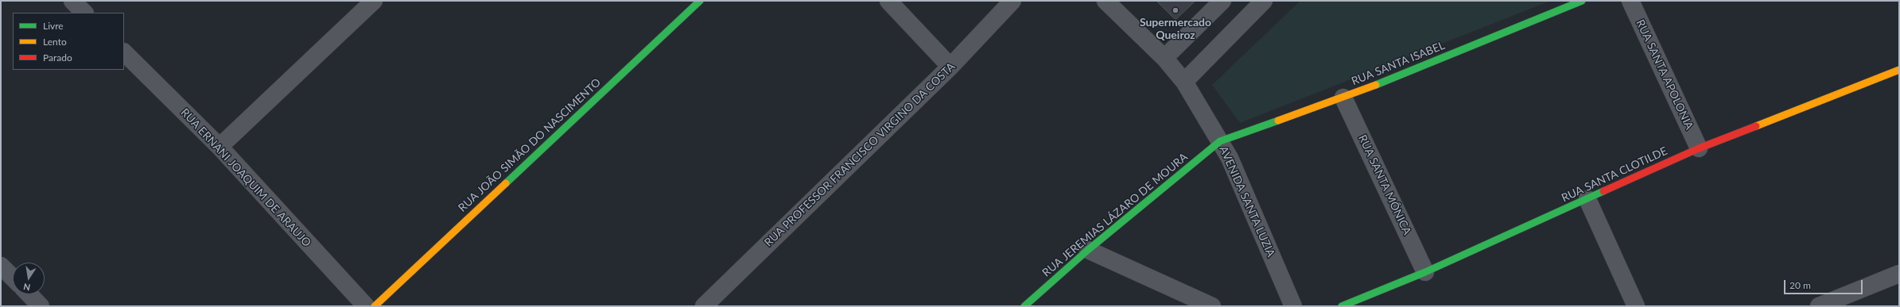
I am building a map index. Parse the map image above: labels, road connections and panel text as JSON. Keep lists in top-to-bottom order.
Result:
{
  "streets": {
    "street": [
      "RUA SANTA ISABEL",
      "RUA SANTA APOLONIA",
      "RUA JOÃO SIMÃO DO NASCIMENTO",
      "RUA PROFESSOR FRANCISCO VIRGINO DA COSTA",
      "RUA SANTA CLOTILDE",
      "RUA ERNANI JOAQUIM DE ARAUJO",
      "RUA SANTA MÔNICA",
      "AVENIDA SANTA LUZIA",
      "RUA JEREMIAS LÁZARO DE MOURA"
    ]
  },
  "crossings": [
    ["RUA SANTA ISABEL", "RUA SANTA MÔNICA"],
    ["RUA SANTA ISABEL", "AVENIDA SANTA LUZIA"],
    ["RUA SANTA ISABEL", "RUA JEREMIAS LÁZARO DE MOURA"],
    ["RUA SANTA APOLONIA", "RUA SANTA CLOTILDE"],
    ["RUA SANTA CLOTILDE", "RUA SANTA MÔNICA"],
    ["AVENIDA SANTA LUZIA", "RUA JEREMIAS LÁZARO DE MOURA"]
  ],
  "places": ["Supermercado Queiroz"],
  "legend": ["Livre", "Lento", "Parado"],
  "scale_bar": "20 m",
  "north": "bottom"
}
